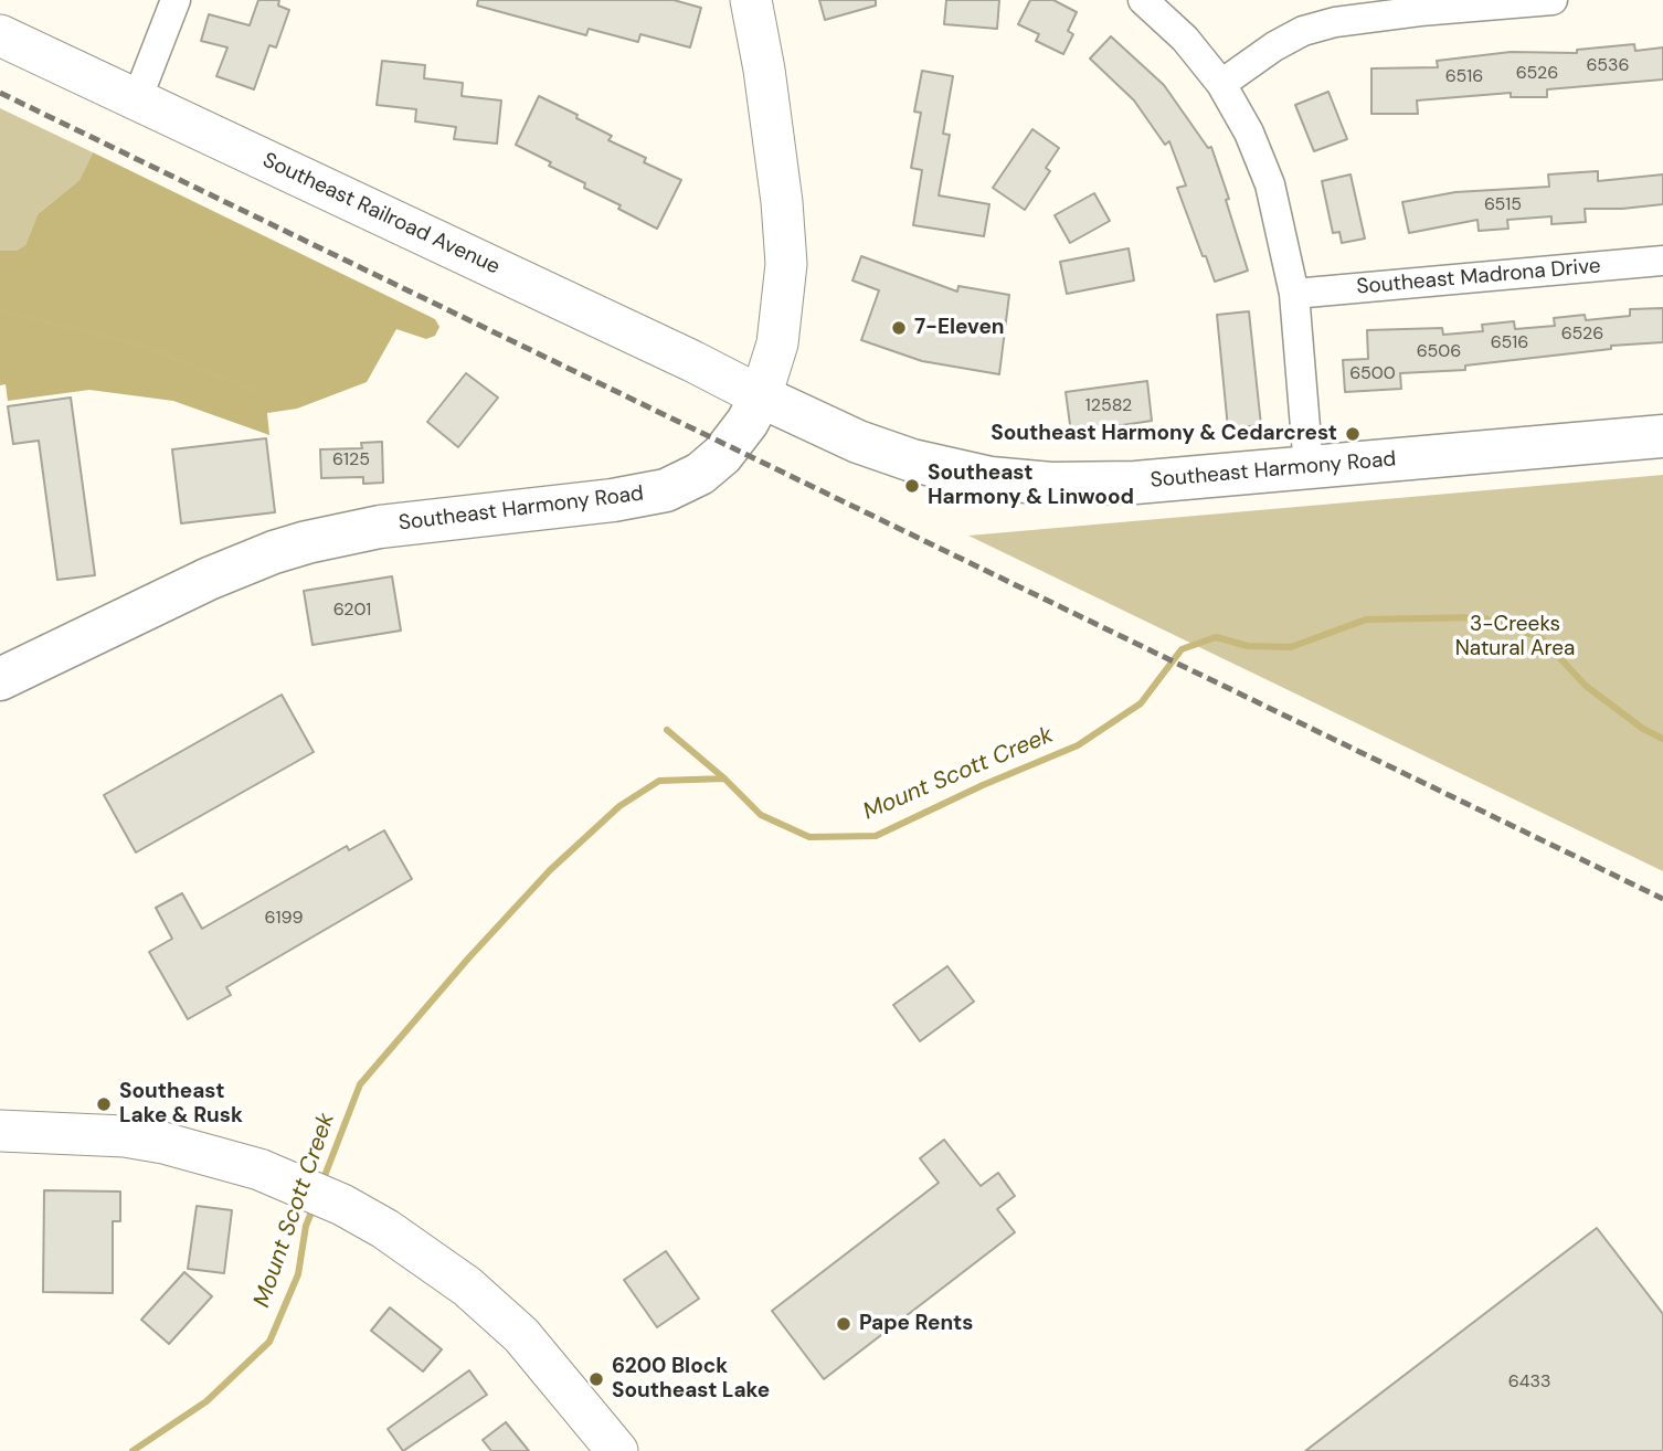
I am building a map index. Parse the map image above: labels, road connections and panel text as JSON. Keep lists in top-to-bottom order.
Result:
{
  "streets": {
    "main road": ["Southeast Harmony Road"],
    "street": ["Southeast Railroad Avenue", "Southeast Madrona Drive"]
  },
  "crossings": [
    ["Southeast Railroad Avenue", "Southeast Harmony Road"]
  ],
  "water": ["Mount Scott Creek"],
  "parks": ["3-Creeks Natural Area"],
  "places": [
    "7-Eleven",
    "Southeast Harmony & Cedarcrest",
    "Southeast Harmony & Linwood",
    "Southeast Lake & Rusk",
    "Pape Rents",
    "6200 Block Southeast Lake"
  ],
  "house_numbers": [
    "6536",
    "6526",
    "6516",
    "6515",
    "6526",
    "6516",
    "6506",
    "6500",
    "12582",
    "6125",
    "6201",
    "6199",
    "6433"
  ]
}
